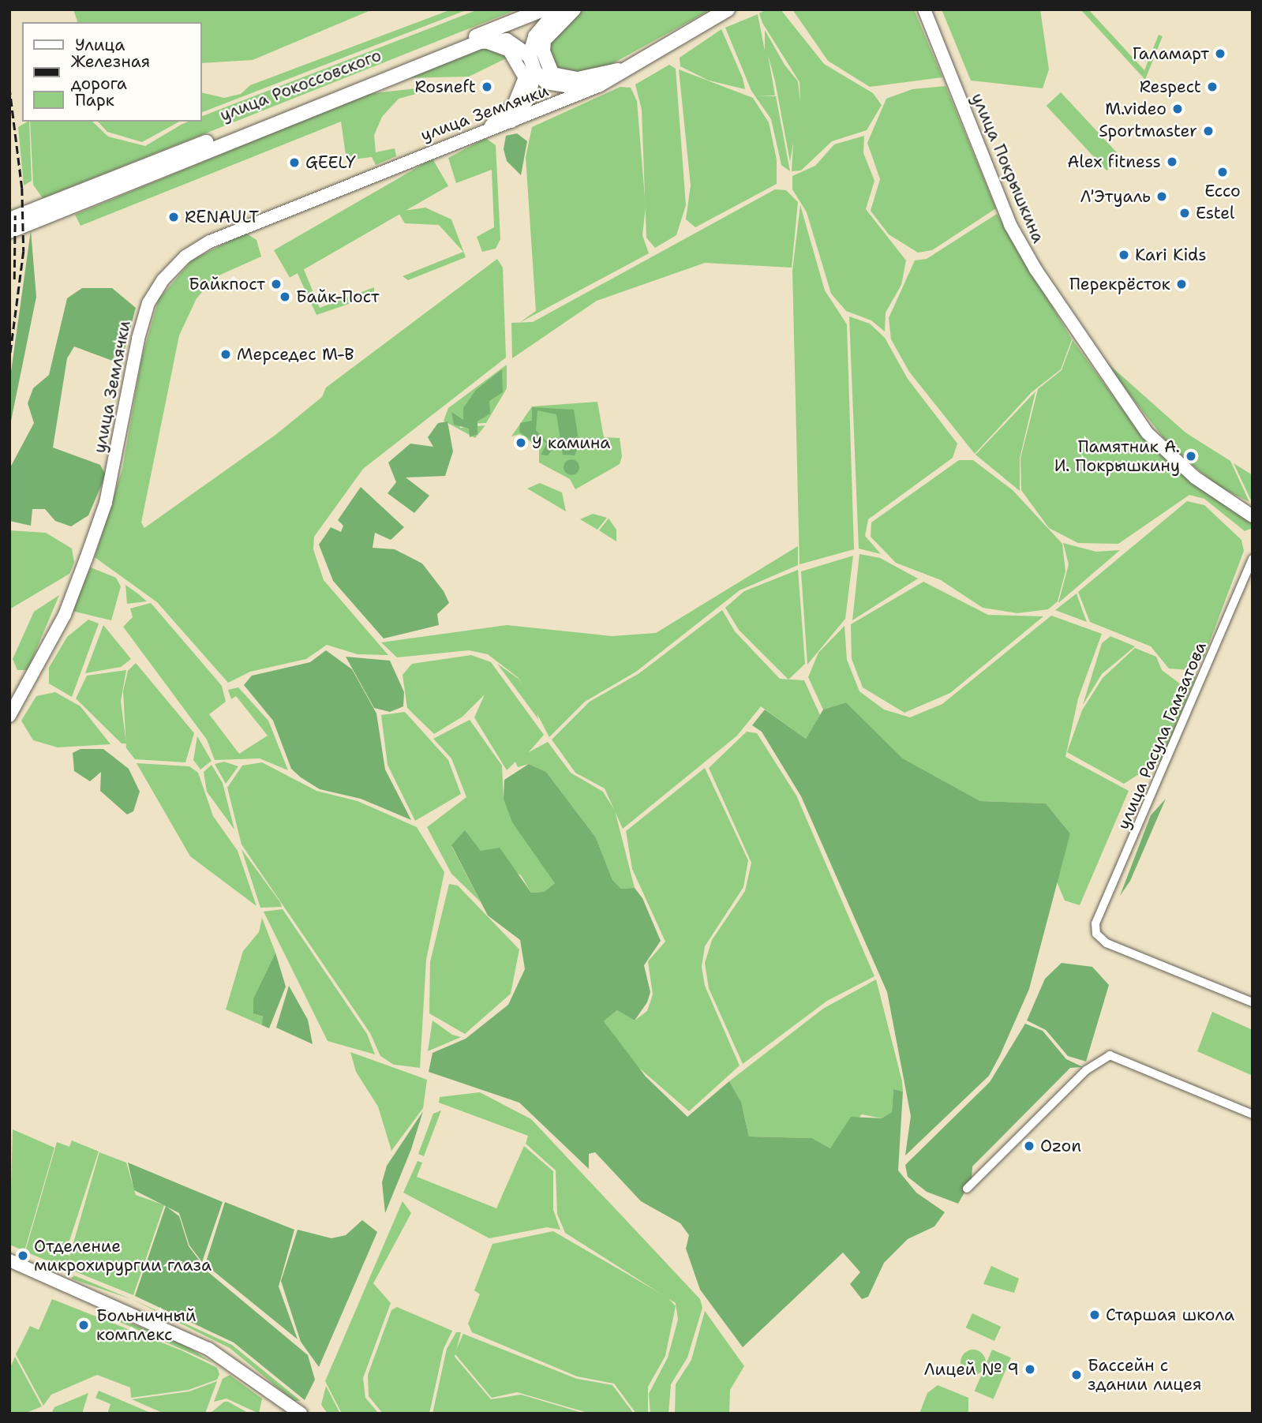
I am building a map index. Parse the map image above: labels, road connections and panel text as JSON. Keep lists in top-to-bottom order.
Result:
{
  "streets": {
    "highway": ["улица Рокоссовского", "улица Землячки"],
    "main road": ["улица Покрышкина"],
    "street": ["улица Расула Гамзатова"]
  },
  "places": [
    "Галамарт",
    "Rosneft",
    "Respect",
    "M.video",
    "Sportmaster",
    "Alex fitness",
    "GEELY",
    "Ecco",
    "Л'Этуаль",
    "Estel",
    "RENAULT",
    "Kari Kids",
    "Байкпост",
    "Перекрёсток",
    "Байк-Пост",
    "Мерседес M-B",
    "У камина",
    "Памятник А. И. Покрышкину",
    "Ozon",
    "Отделение микрохирургии глаза",
    "Старшая школа",
    "Больничный комплекс",
    "Лицей № 9",
    "Бассейн с здании лицея"
  ],
  "legend": ["Улица", "Железная дорога", "Парк"]
}
